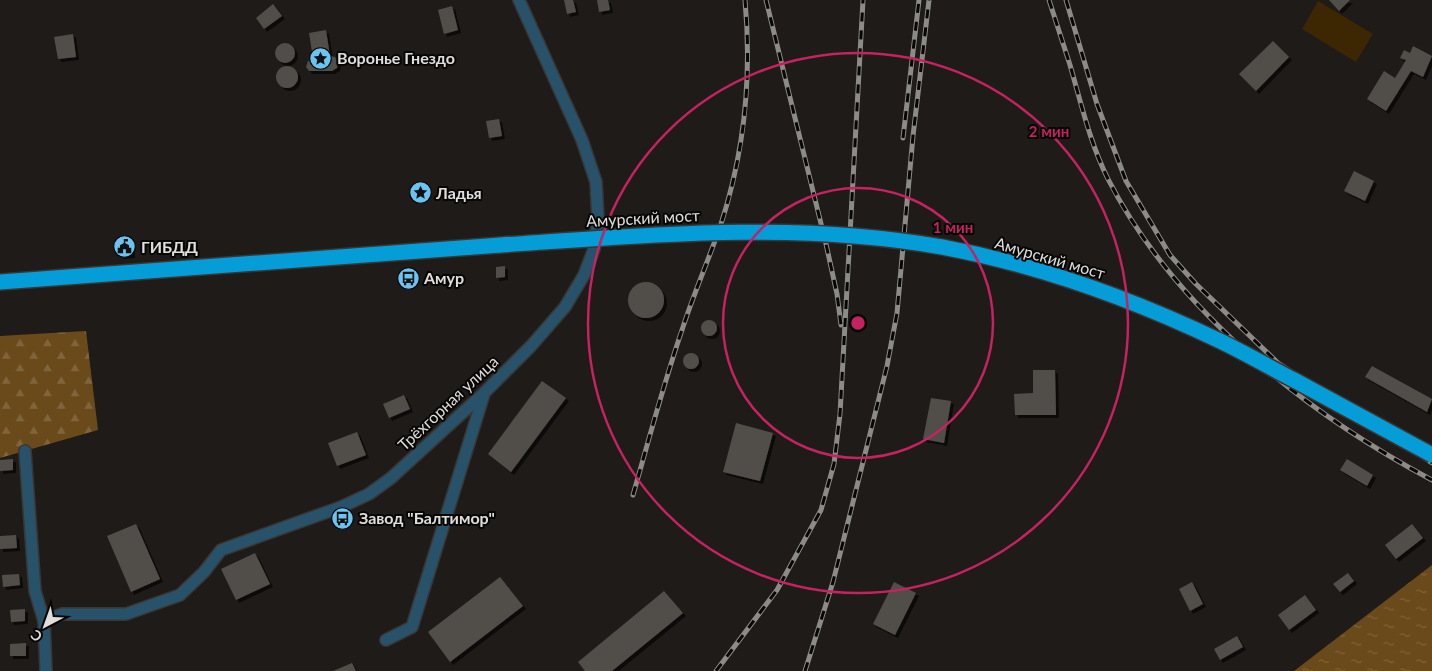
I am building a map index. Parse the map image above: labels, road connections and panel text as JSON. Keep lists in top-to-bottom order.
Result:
{
  "streets": {
    "highway": ["Амурский мост"],
    "street": ["Трёхгорная улица"]
  },
  "places": {
    "place": ["Воронье Гнездо", "Ладья"],
    "public building": ["ГИБДД"],
    "bus stop": ["Амур", "Завод \"Балтимор\""]
  },
  "north": "bottom left",
  "rings": ["2 мин", "1 мин"]
}
